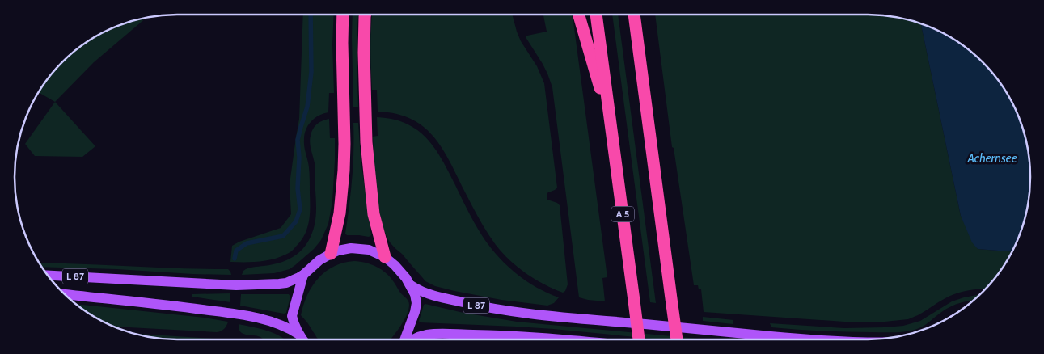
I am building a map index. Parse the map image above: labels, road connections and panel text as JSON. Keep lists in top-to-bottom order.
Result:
{
  "streets": {
    "highway": ["A 5"],
    "main road": ["L 87"]
  },
  "water": ["Achernsee"]
}
